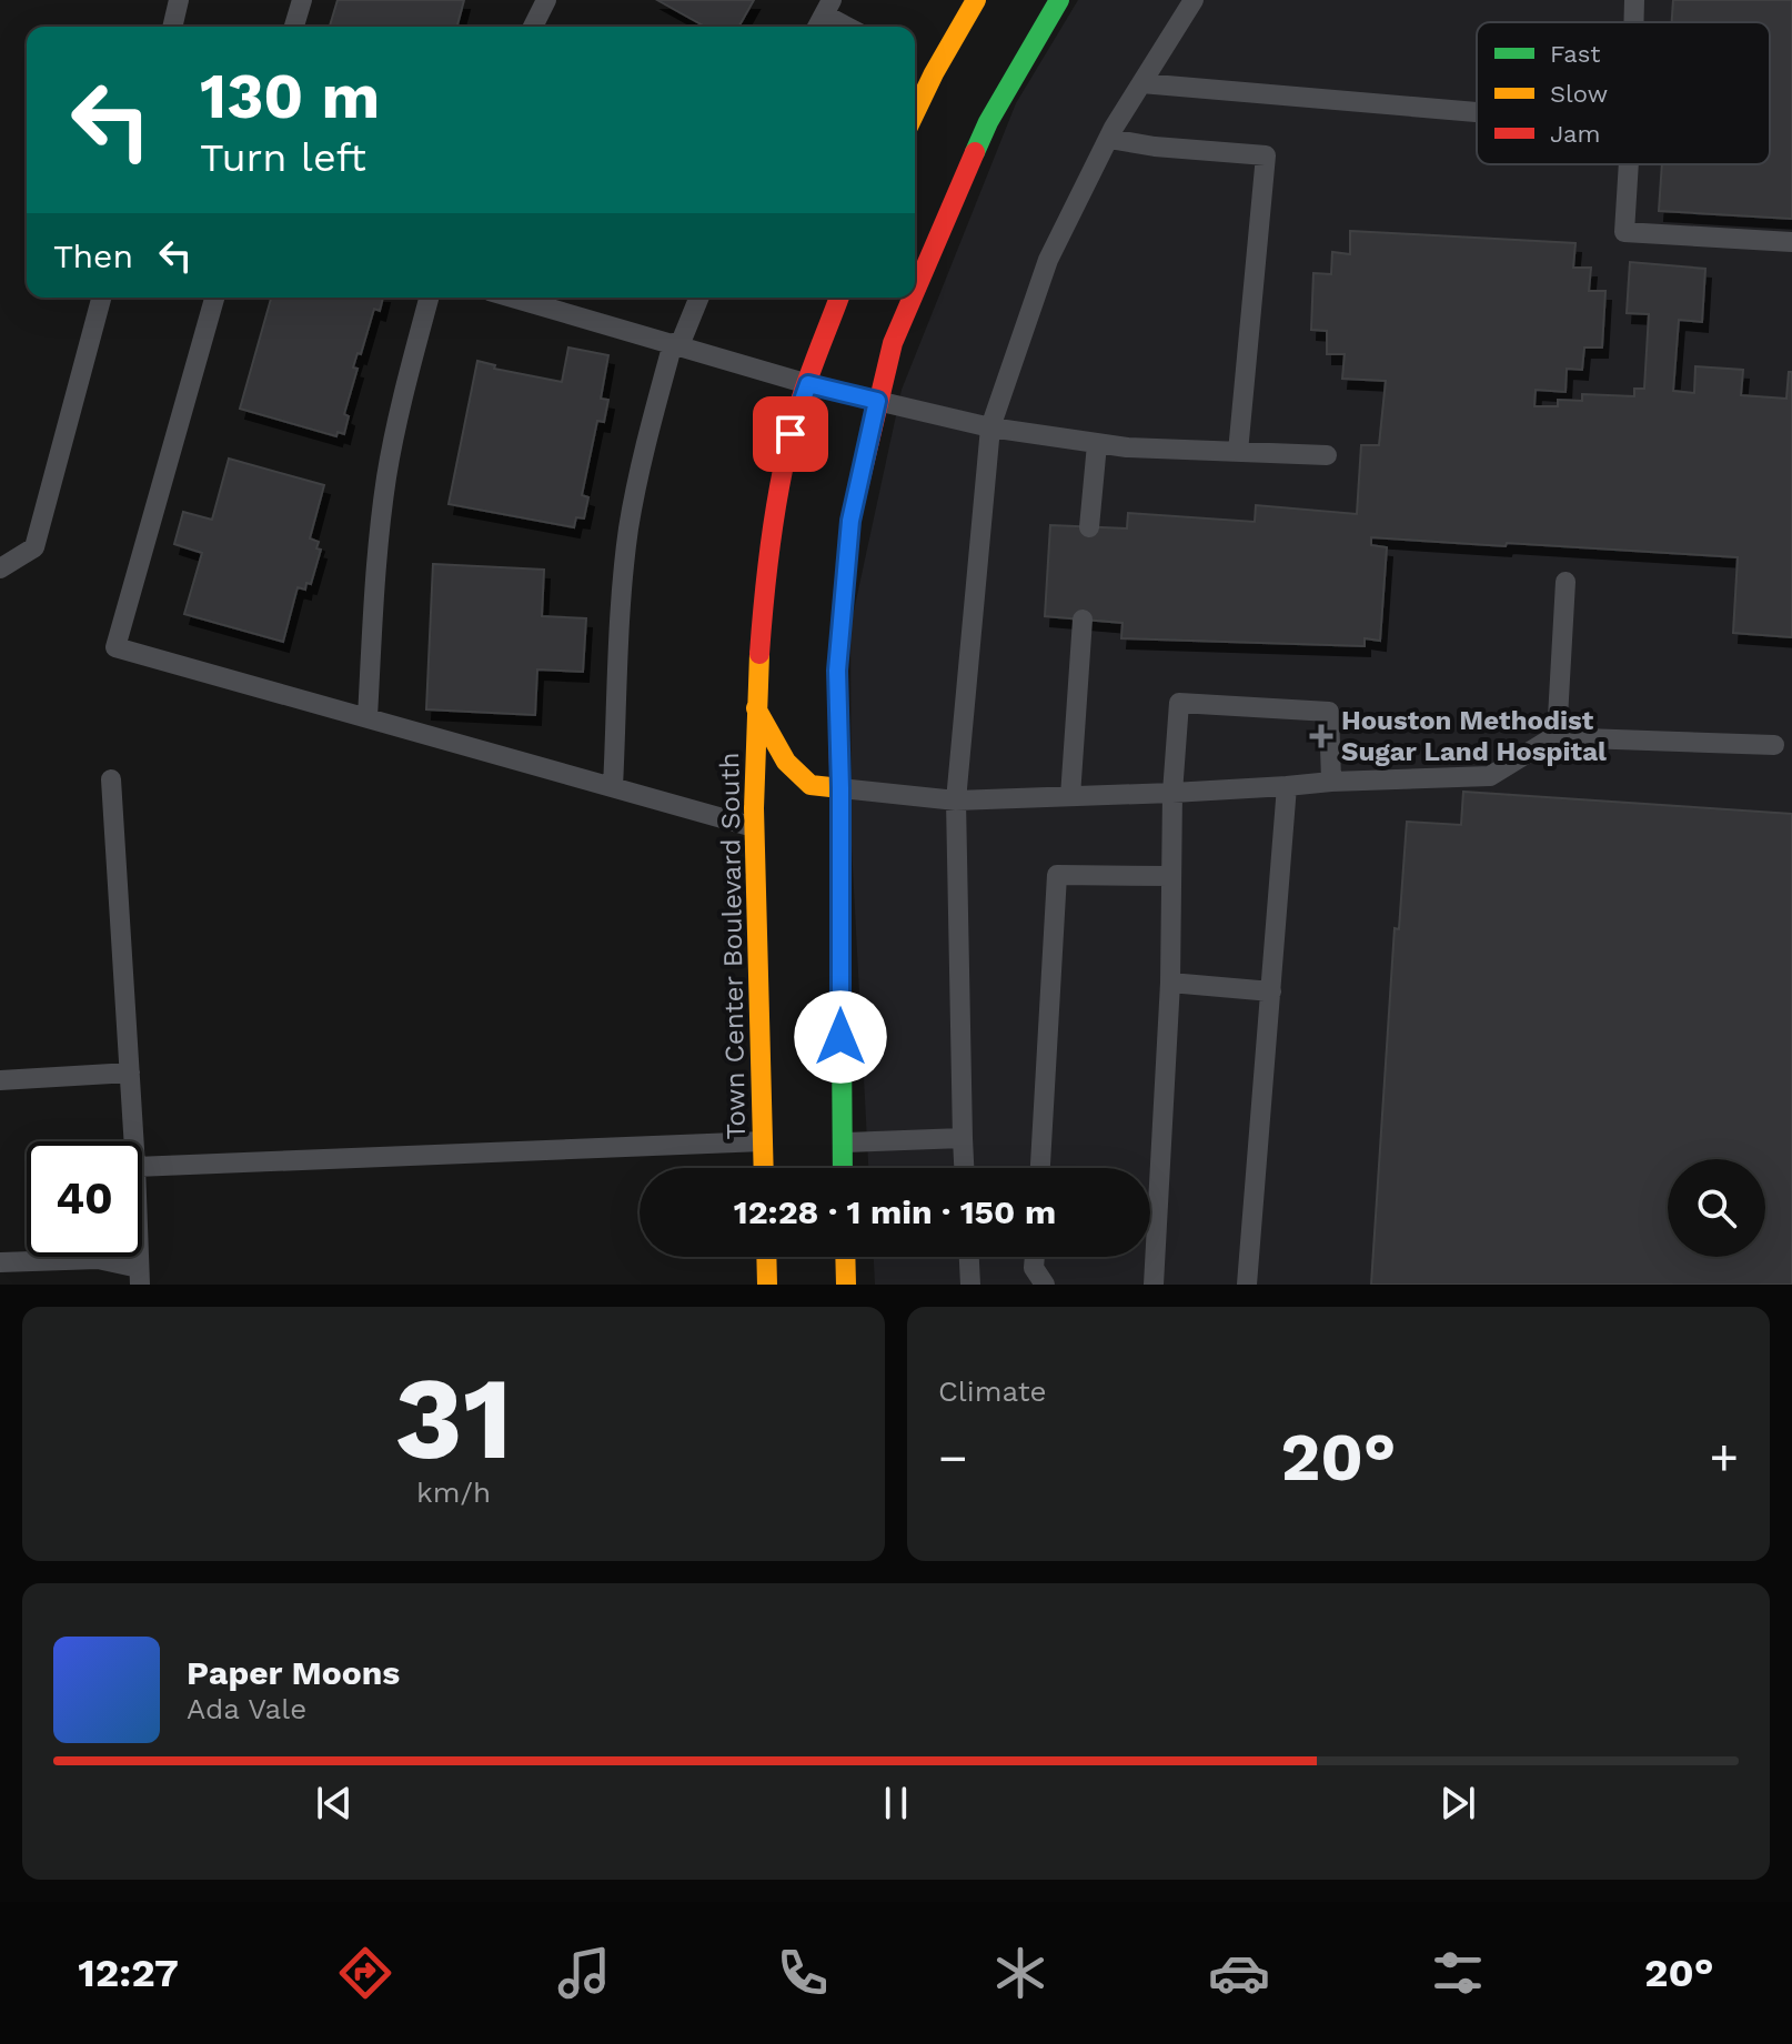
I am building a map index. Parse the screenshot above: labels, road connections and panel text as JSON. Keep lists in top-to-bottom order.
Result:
{
  "streets": {
    "street": ["Town Center Boulevard South"]
  },
  "places": {
    "health": ["Houston Methodist Sugar Land Hospital"]
  },
  "legend": ["Fast", "Slow", "Jam"],
  "page": {
    "turn": ["130 m", "Turn left"],
    "then": "Then",
    "limit": "40",
    "trip": "12:28 · 1 min · 150 m",
    "tile": [
      ["31", "km/h"],
      "Climate"
    ],
    "heat": ["−", "20°", "+"],
    "song": ["Paper Moons", "Ada Vale"],
    "tabs": ["12:27", "20°"]
  }
}
